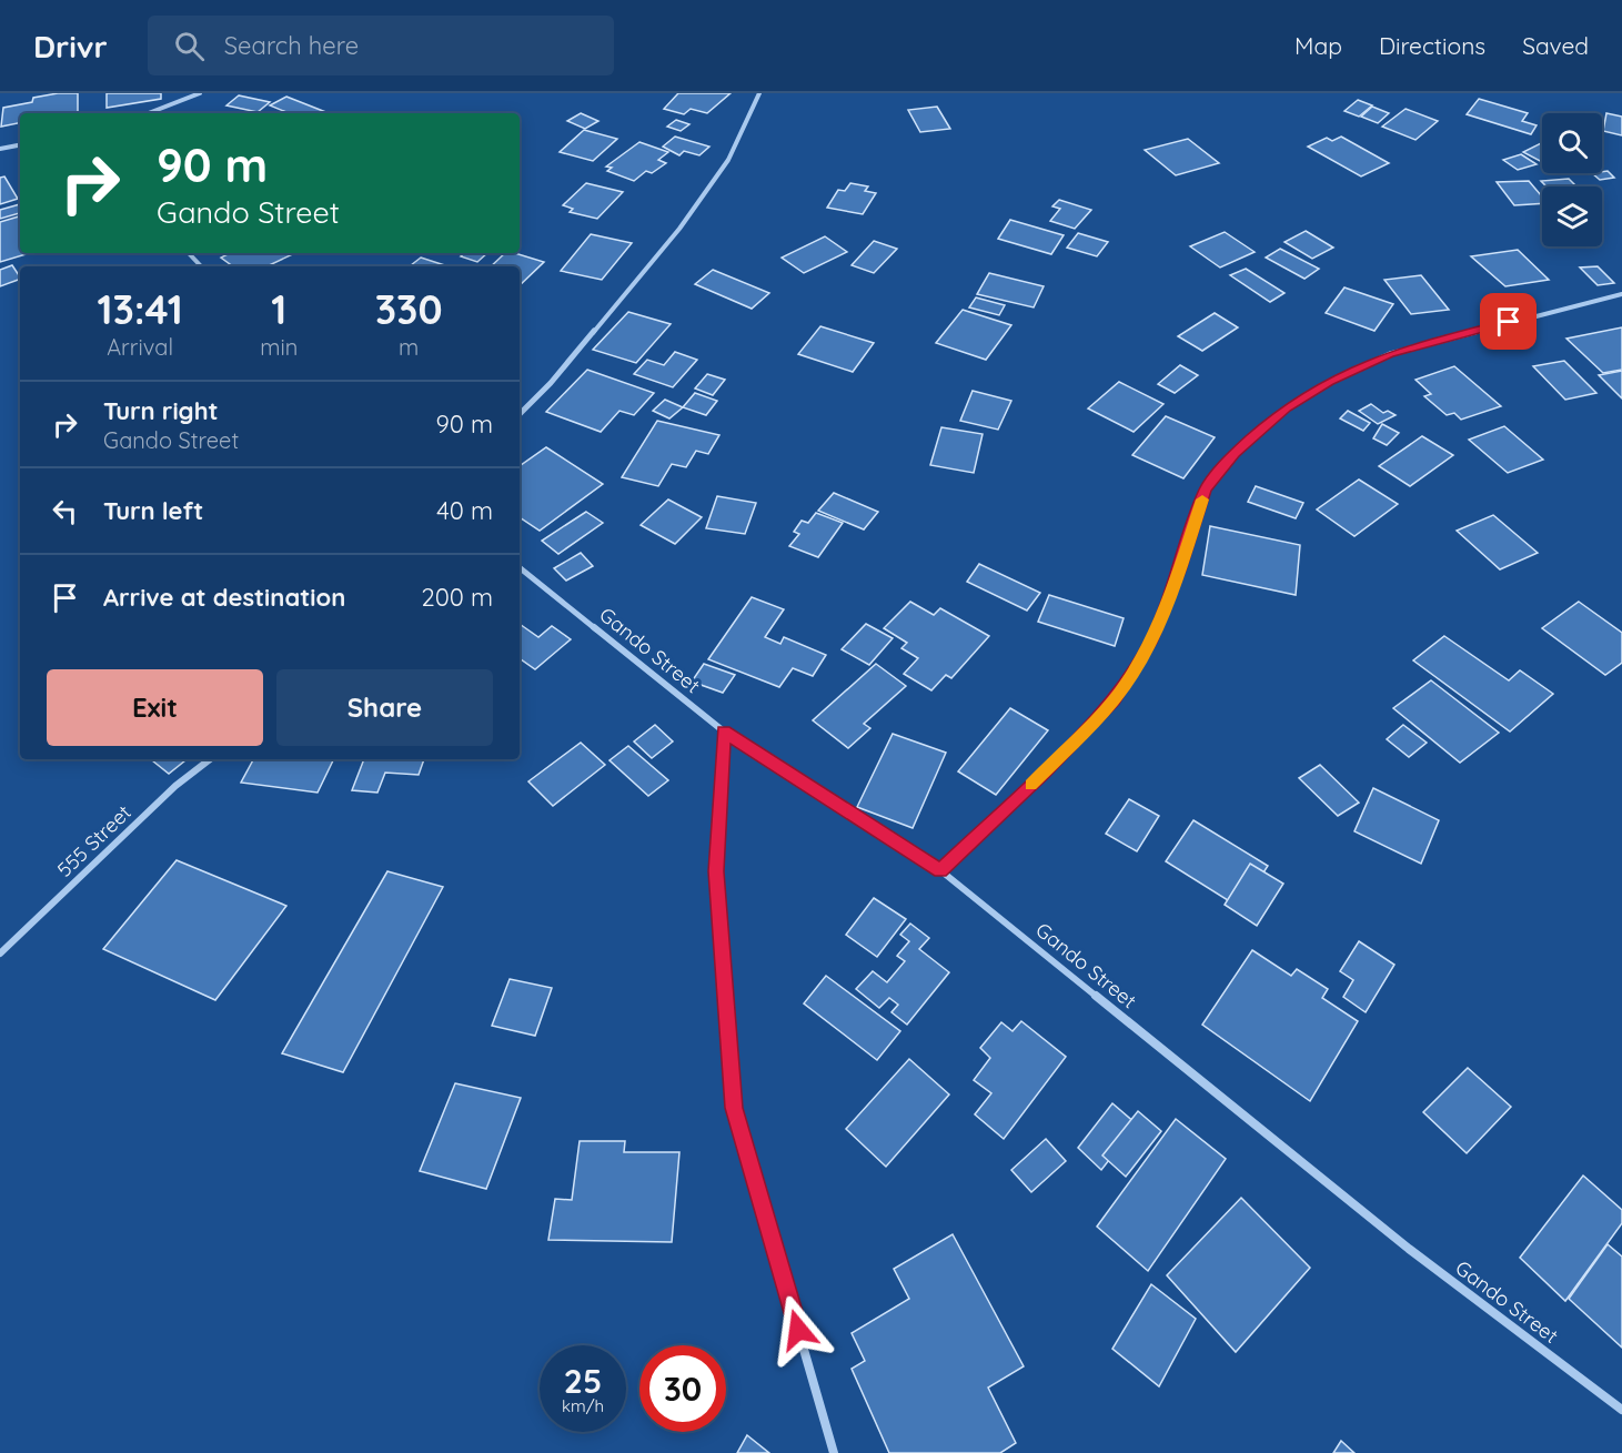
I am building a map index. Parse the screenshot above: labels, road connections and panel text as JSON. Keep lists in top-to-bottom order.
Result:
{
  "streets": {
    "street": ["Gando Street", "555 Street"]
  },
  "page": {
    "header": "Drivr",
    "search": "Search here",
    "nav": ["Map", "Directions", "Saved"],
    "turn": ["90 m", "Gando Street"],
    "eta": [
      "13:41",
      "Arrival",
      "1",
      "min",
      "330",
      "m"
    ],
    "list": [
      {
        "name": "Turn right",
        "note": "Gando Street",
        "value": "90 m"
      },
      {
        "name": "Turn left",
        "value": "40 m"
      },
      {
        "name": "Arrive at destination",
        "value": "200 m"
      }
    ],
    "buttons": ["Exit", "Share"],
    "speed": "25 km/h",
    "limit": "30"
  }
}
